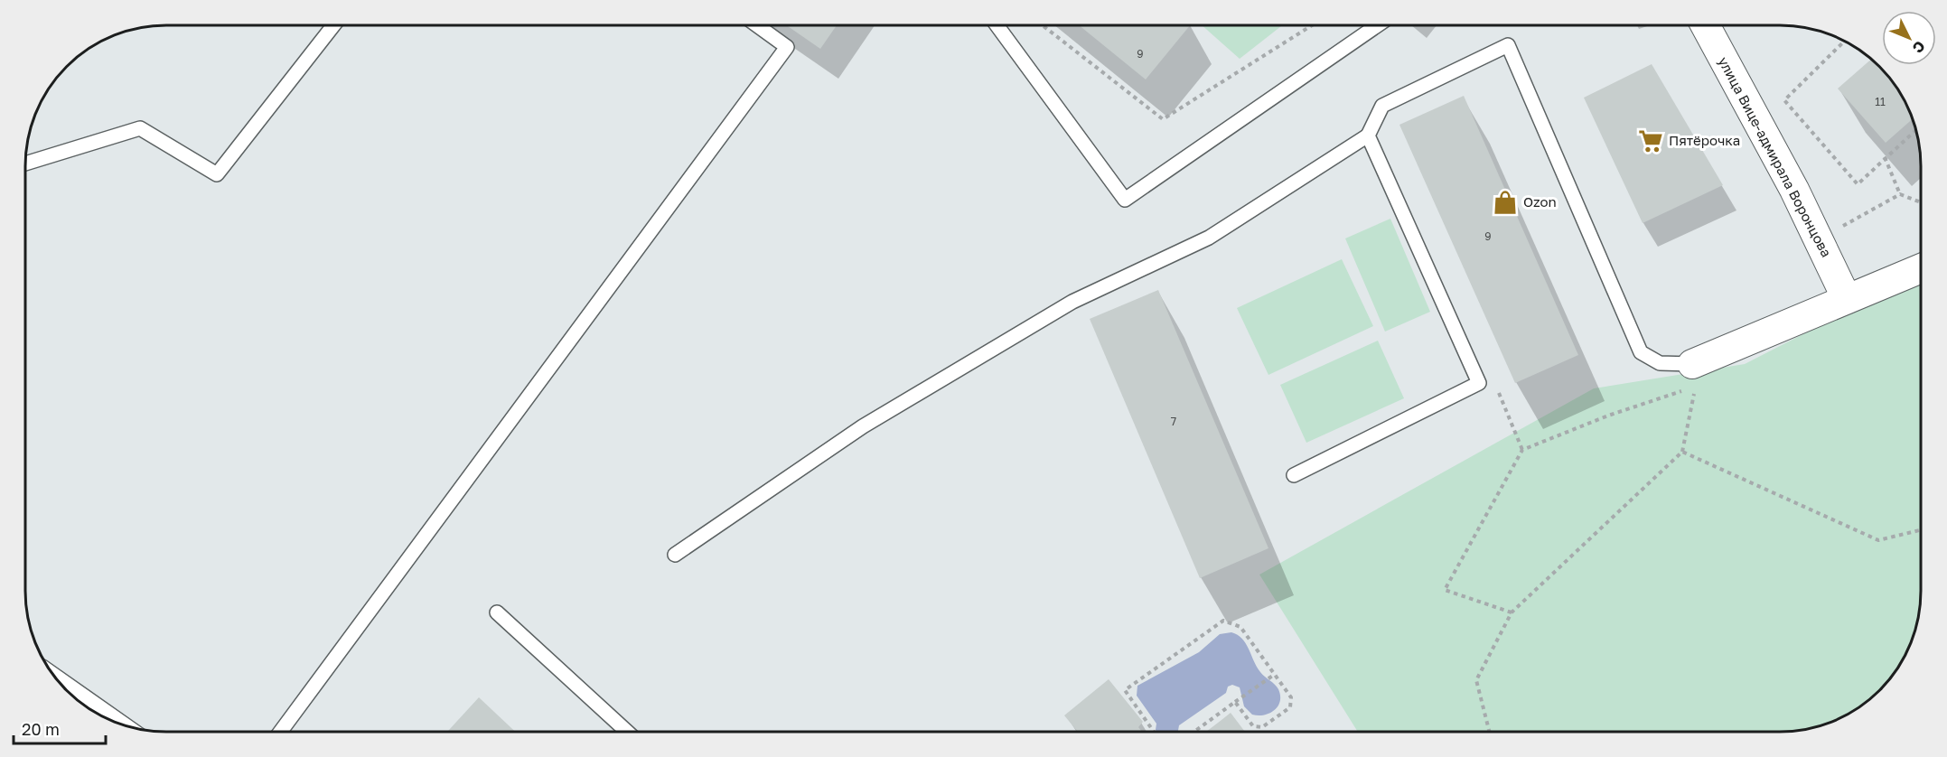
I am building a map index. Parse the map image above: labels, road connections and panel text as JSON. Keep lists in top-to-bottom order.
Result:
{
  "streets": {
    "street": ["улица Вице-адмирала Воронцова"]
  },
  "places": {
    "supermarket": ["Пятёрочка"],
    "shop": ["Ozon"]
  },
  "house_numbers": [
    "9",
    "11",
    "9",
    "7"
  ],
  "scale_bar": "20 m",
  "north": "bottom right"
}
